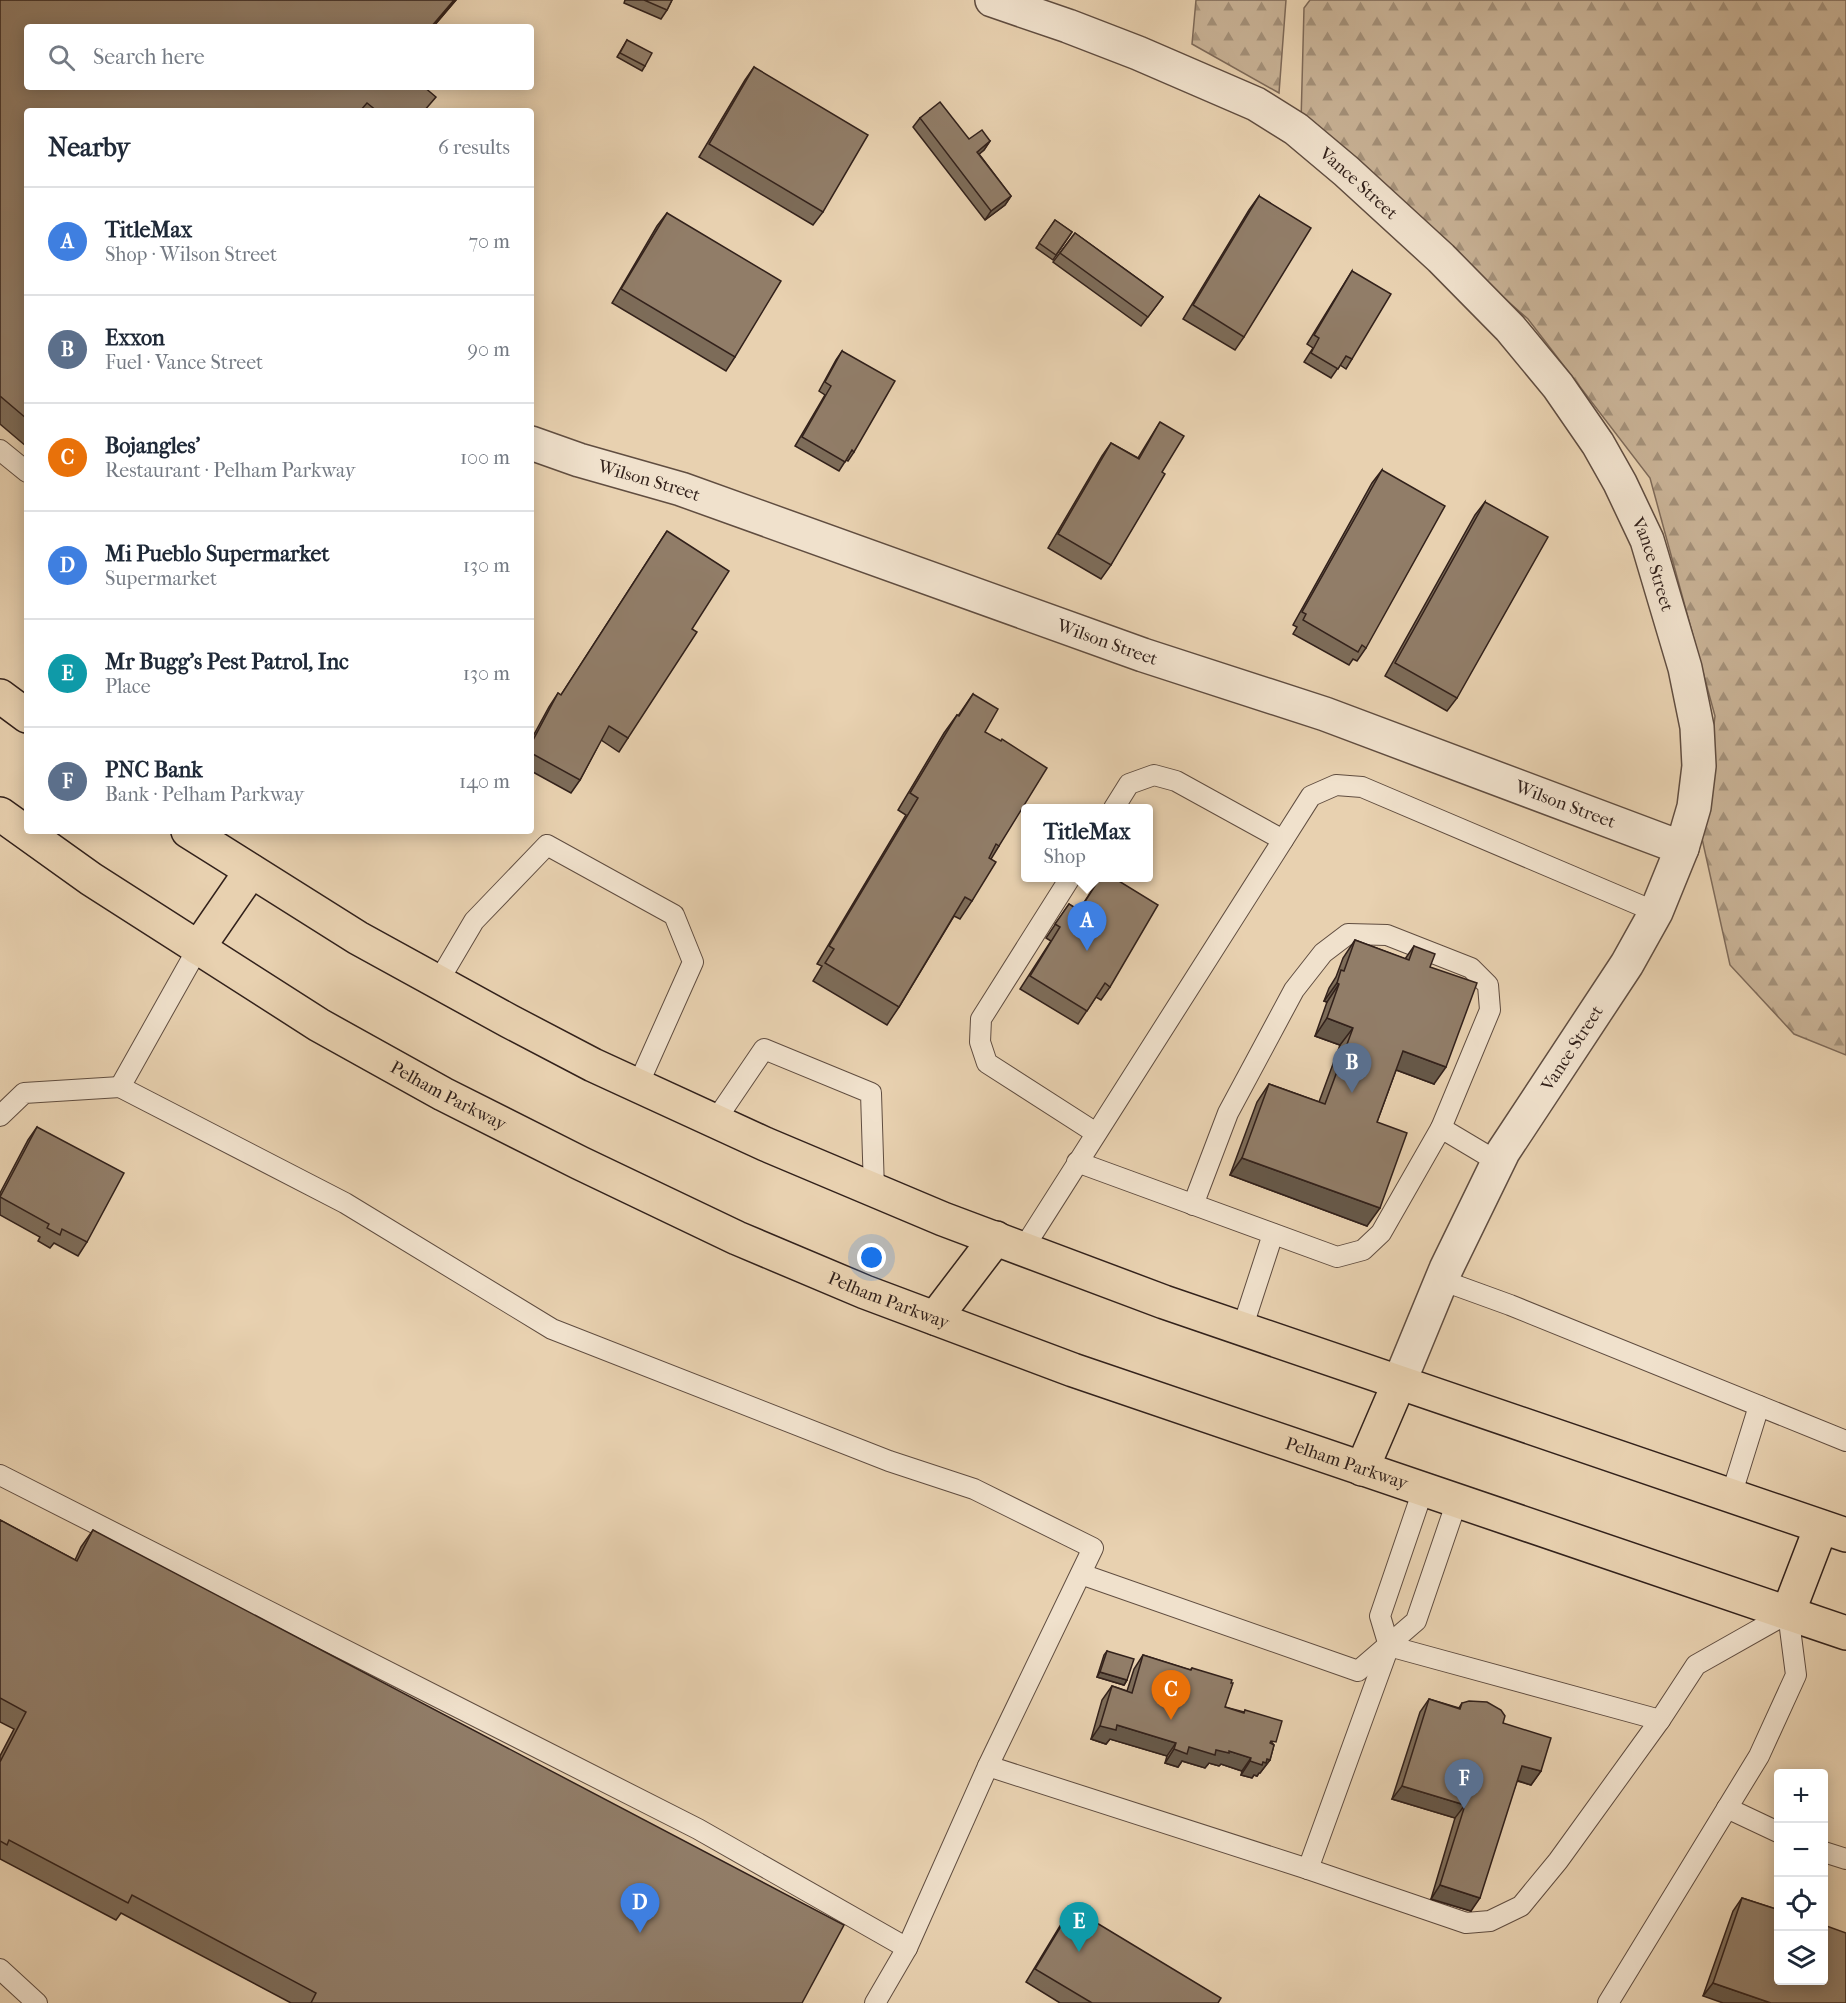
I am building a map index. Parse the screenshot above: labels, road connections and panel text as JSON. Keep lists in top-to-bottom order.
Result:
{
  "streets": {
    "main road": ["Pelham Parkway"],
    "street": ["Vance Street", "Wilson Street"]
  },
  "crossings": [
    ["Vance Street", "Wilson Street"]
  ],
  "page": {
    "search": "Search here",
    "heading": ["Nearby", "6 results"],
    "list": [
      {
        "mark": "A",
        "name": "TitleMax",
        "note": "Shop · Wilson Street",
        "value": "70 m"
      },
      {
        "mark": "B",
        "name": "Exxon",
        "note": "Fuel · Vance Street",
        "value": "90 m"
      },
      {
        "mark": "C",
        "name": "Bojangles'",
        "note": "Restaurant · Pelham Parkway",
        "value": "100 m"
      },
      {
        "mark": "D",
        "name": "Mi Pueblo Supermarket",
        "note": "Supermarket",
        "value": "130 m"
      },
      {
        "mark": "E",
        "name": "Mr Bugg's Pest Patrol, Inc",
        "note": "Place",
        "value": "130 m"
      },
      {
        "mark": "F",
        "name": "PNC Bank",
        "note": "Bank · Pelham Parkway",
        "value": "140 m"
      }
    ],
    "popup": ["TitleMax", "Shop"],
    "pins": [
      "A",
      "B",
      "C",
      "F",
      "D",
      "E"
    ],
    "map_buttons": ["+", "−"]
  }
}
